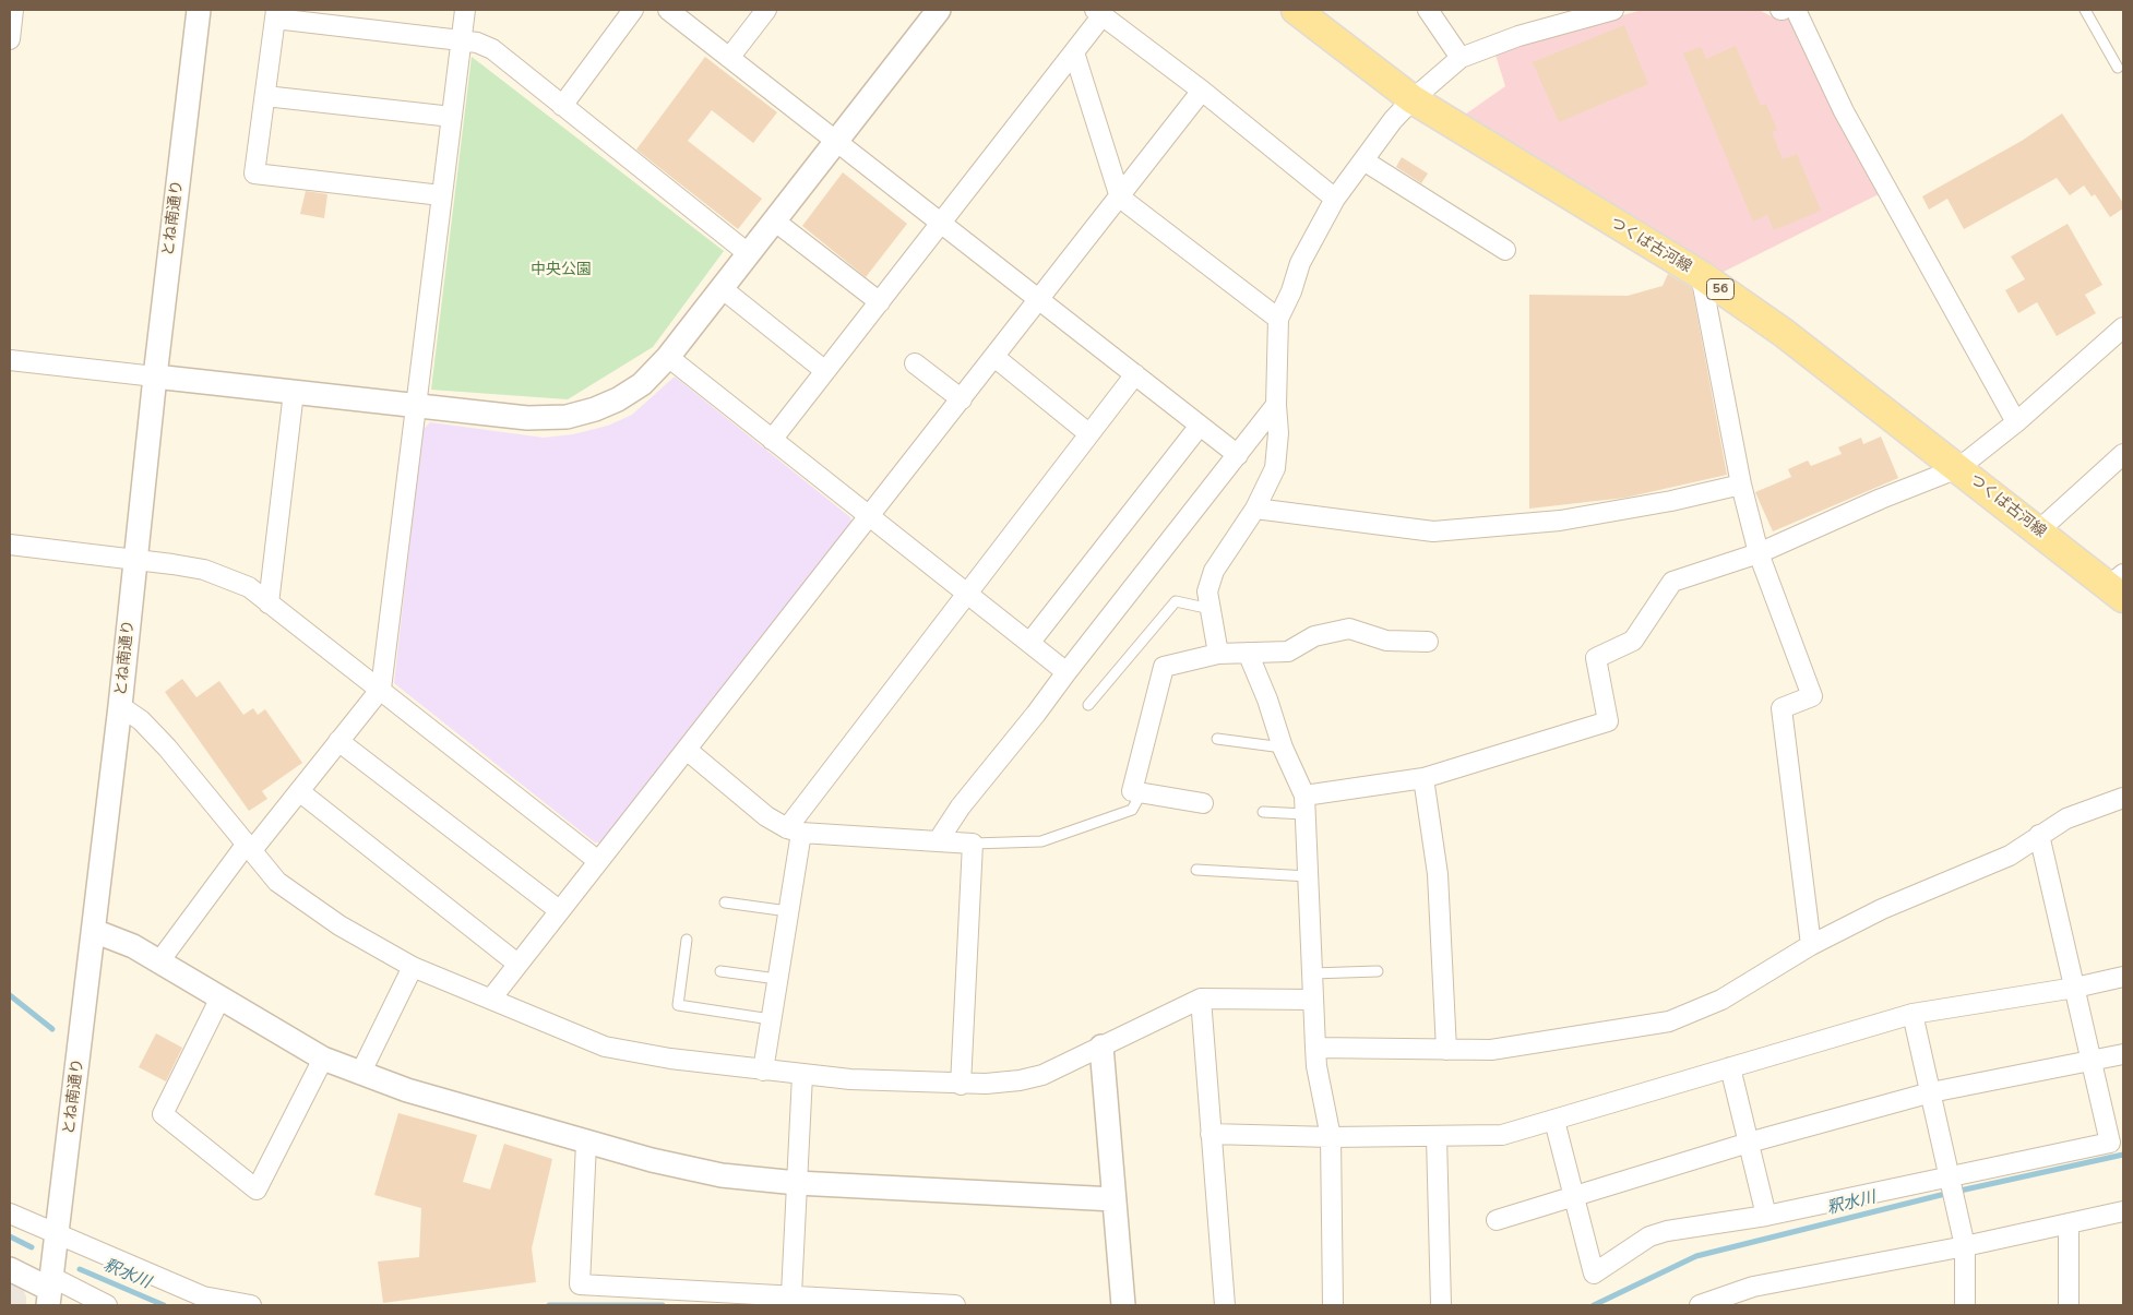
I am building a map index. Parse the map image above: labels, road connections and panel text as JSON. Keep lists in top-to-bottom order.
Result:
{
  "streets": {
    "main road": ["つくば古河線", "56"],
    "street": ["とね南通り"]
  },
  "water": ["釈水川"],
  "parks": ["中央公園"]
}
